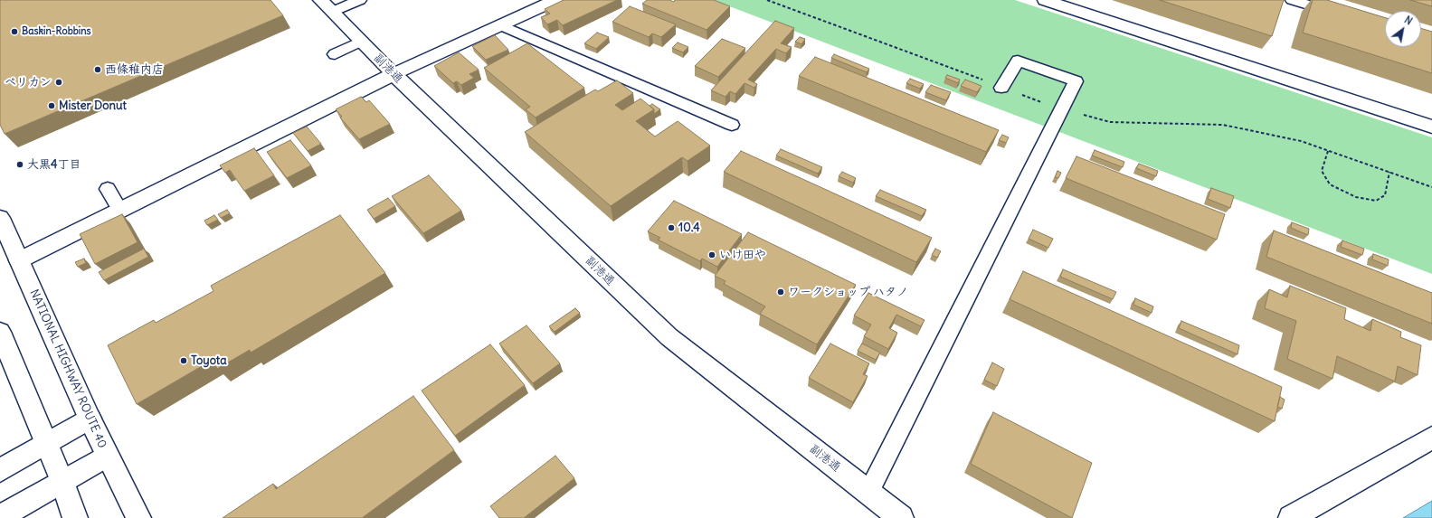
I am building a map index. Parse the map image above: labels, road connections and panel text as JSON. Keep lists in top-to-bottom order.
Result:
{
  "streets": {
    "main road": ["副港通", "NATIONAL HIGHWAY ROUTE 40"]
  },
  "places": [
    "Baskin-Robbins",
    "西條稚内店",
    "ペリカン",
    "Mister Donut",
    "大黒4丁目",
    "10.4",
    "いけ田や",
    "ワークショップ ハタノ",
    "Toyota"
  ],
  "north": "top right"
}
